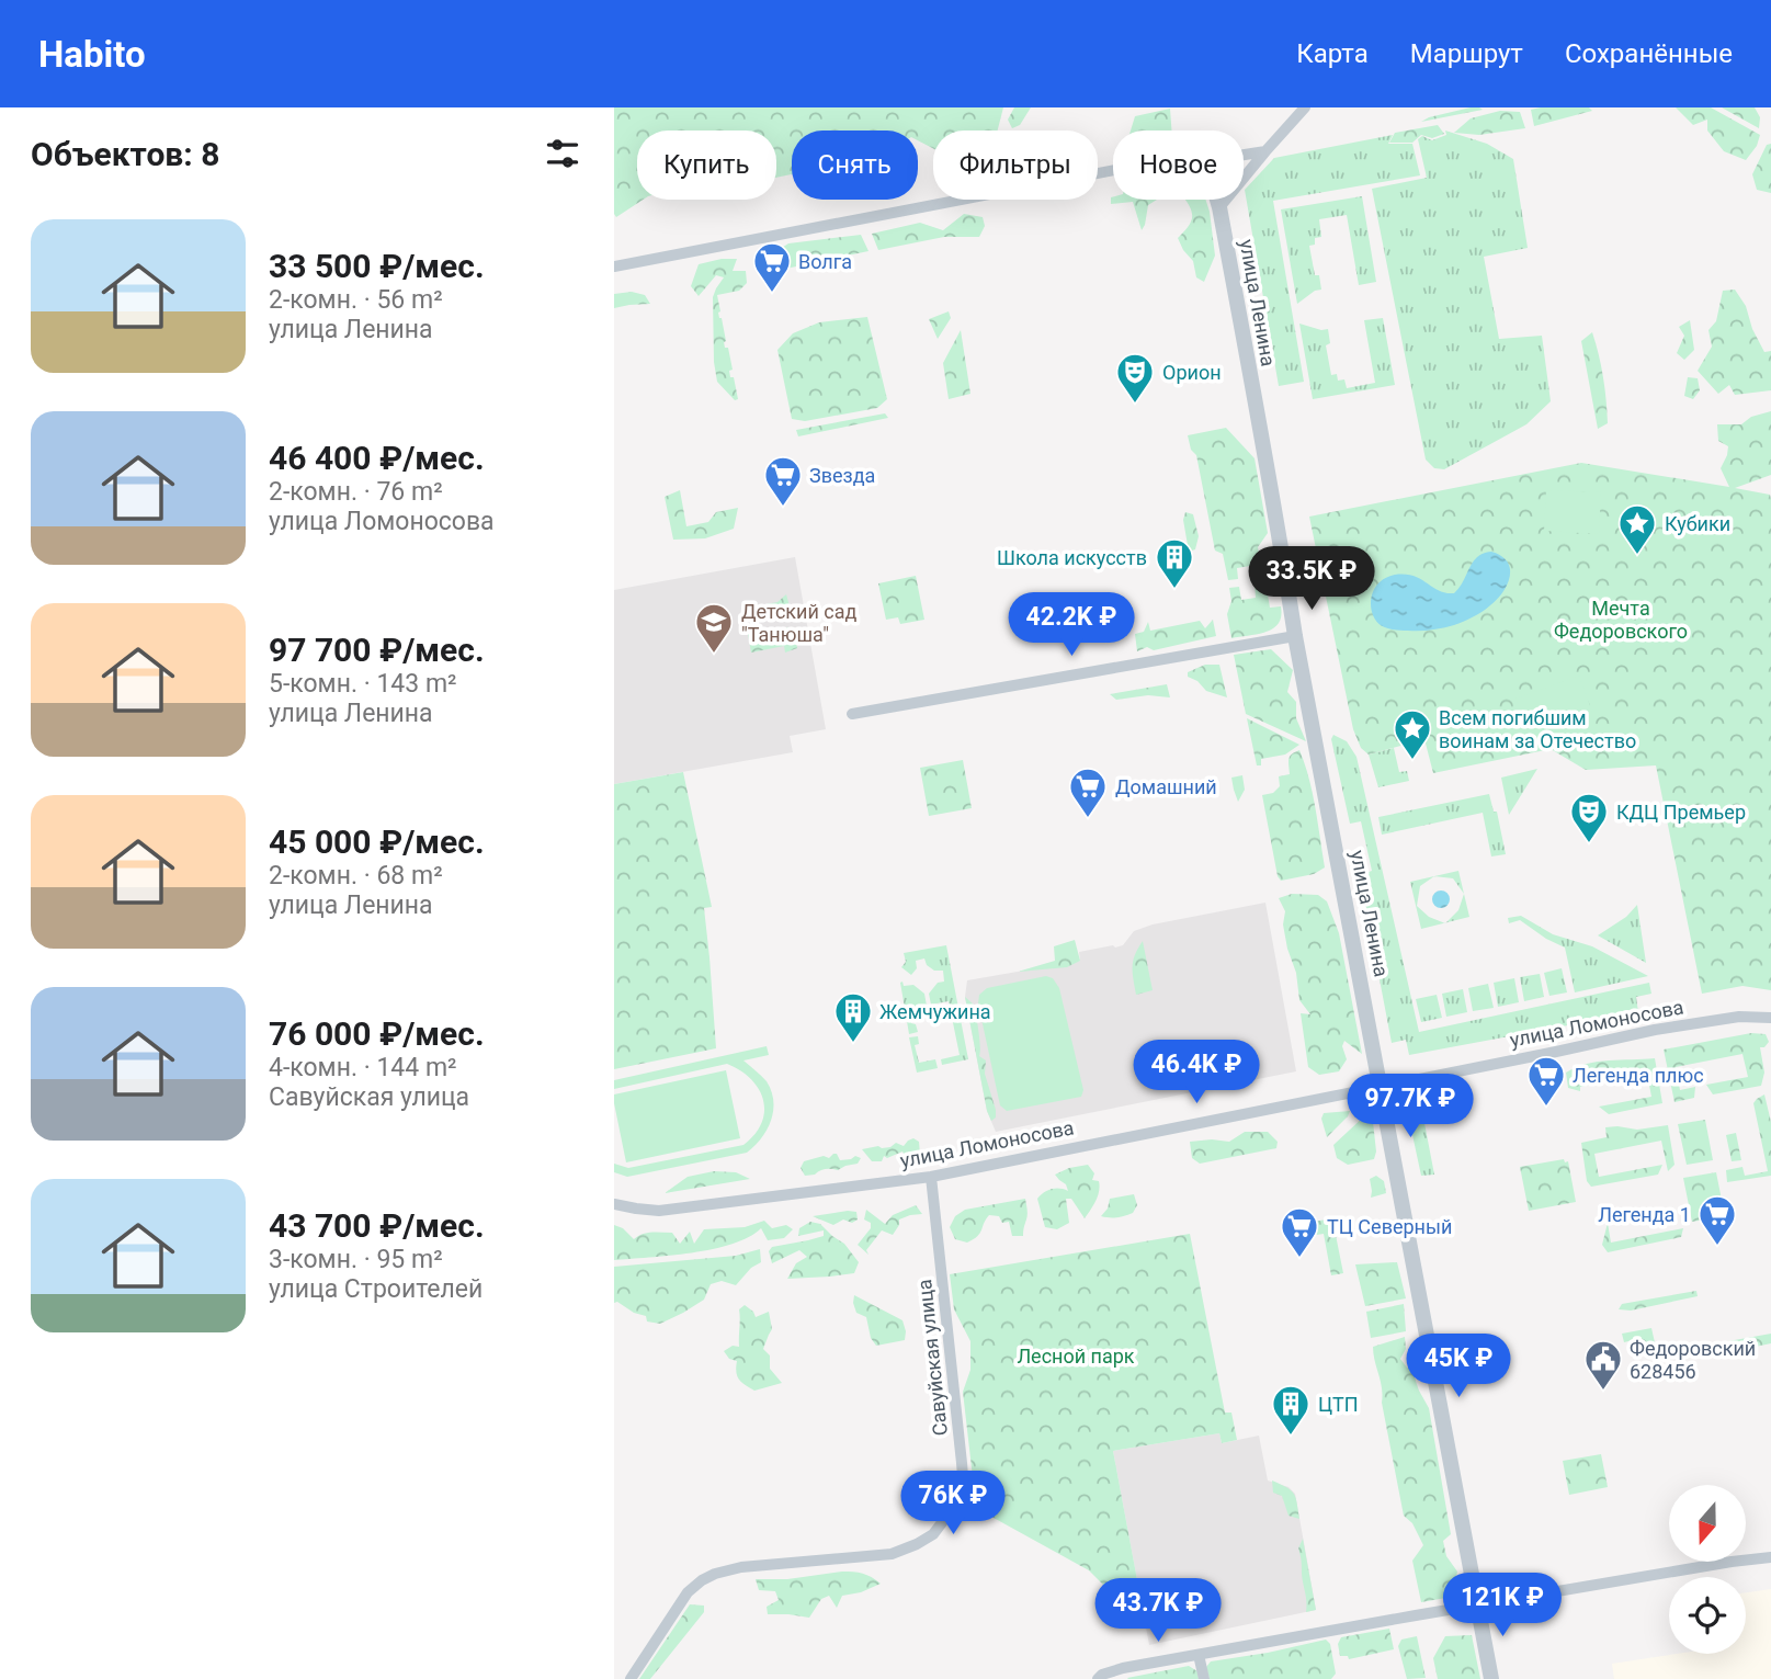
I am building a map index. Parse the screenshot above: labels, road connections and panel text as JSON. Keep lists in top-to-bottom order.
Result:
{
  "streets": {
    "street": ["улица Ленина", "улица Ломоносова", "Савуйская улица"]
  },
  "crossings": [
    ["улица Ленина", "улица Ломоносова"],
    ["улица Ломоносова", "Савуйская улица"]
  ],
  "parks": ["Мечта Федоровского", "Лесной парк"],
  "places": {
    "supermarket": [
      "Волга",
      "Звезда",
      "Домашний",
      "Легенда плюс",
      "Легенда 1",
      "ТЦ Северный"
    ],
    "theatre": ["Орион", "КДЦ Премьер"],
    "place": ["Кубики", "Всем погибшим воинам за Отечество"],
    "building": ["Школа искусств", "Жемчужина", "ЦТП"],
    "school or university": ["Детский сад \"Танюша\""],
    "public building": ["Федоровский 628456"]
  },
  "north": "bottom",
  "page": {
    "header": "Habito",
    "nav": ["Карта", "Маршрут", "Сохранённые"],
    "heading": "Объектов: 8",
    "chip": [
      "Купить",
      "Снять",
      "Фильтры",
      "Новое"
    ],
    "list": [
      {
        "name": "33 500 ₽/мес.",
        "note": "2-комн. · 56 m² · улица Ленина"
      },
      {
        "name": "46 400 ₽/мес.",
        "note": "2-комн. · 76 m² · улица Ломоносова"
      },
      {
        "name": "97 700 ₽/мес.",
        "note": "5-комн. · 143 m² · улица Ленина"
      },
      {
        "name": "45 000 ₽/мес.",
        "note": "2-комн. · 68 m² · улица Ленина"
      },
      {
        "name": "76 000 ₽/мес.",
        "note": "4-комн. · 144 m² · Савуйская улица"
      },
      {
        "name": "43 700 ₽/мес.",
        "note": "3-комн. · 95 m² · улица Строителей"
      }
    ],
    "price": [
      "33.5K ₽",
      "42.2K ₽",
      "46.4K ₽",
      "97.7K ₽",
      "45K ₽",
      "76K ₽",
      "121K ₽",
      "43.7K ₽"
    ]
  }
}
